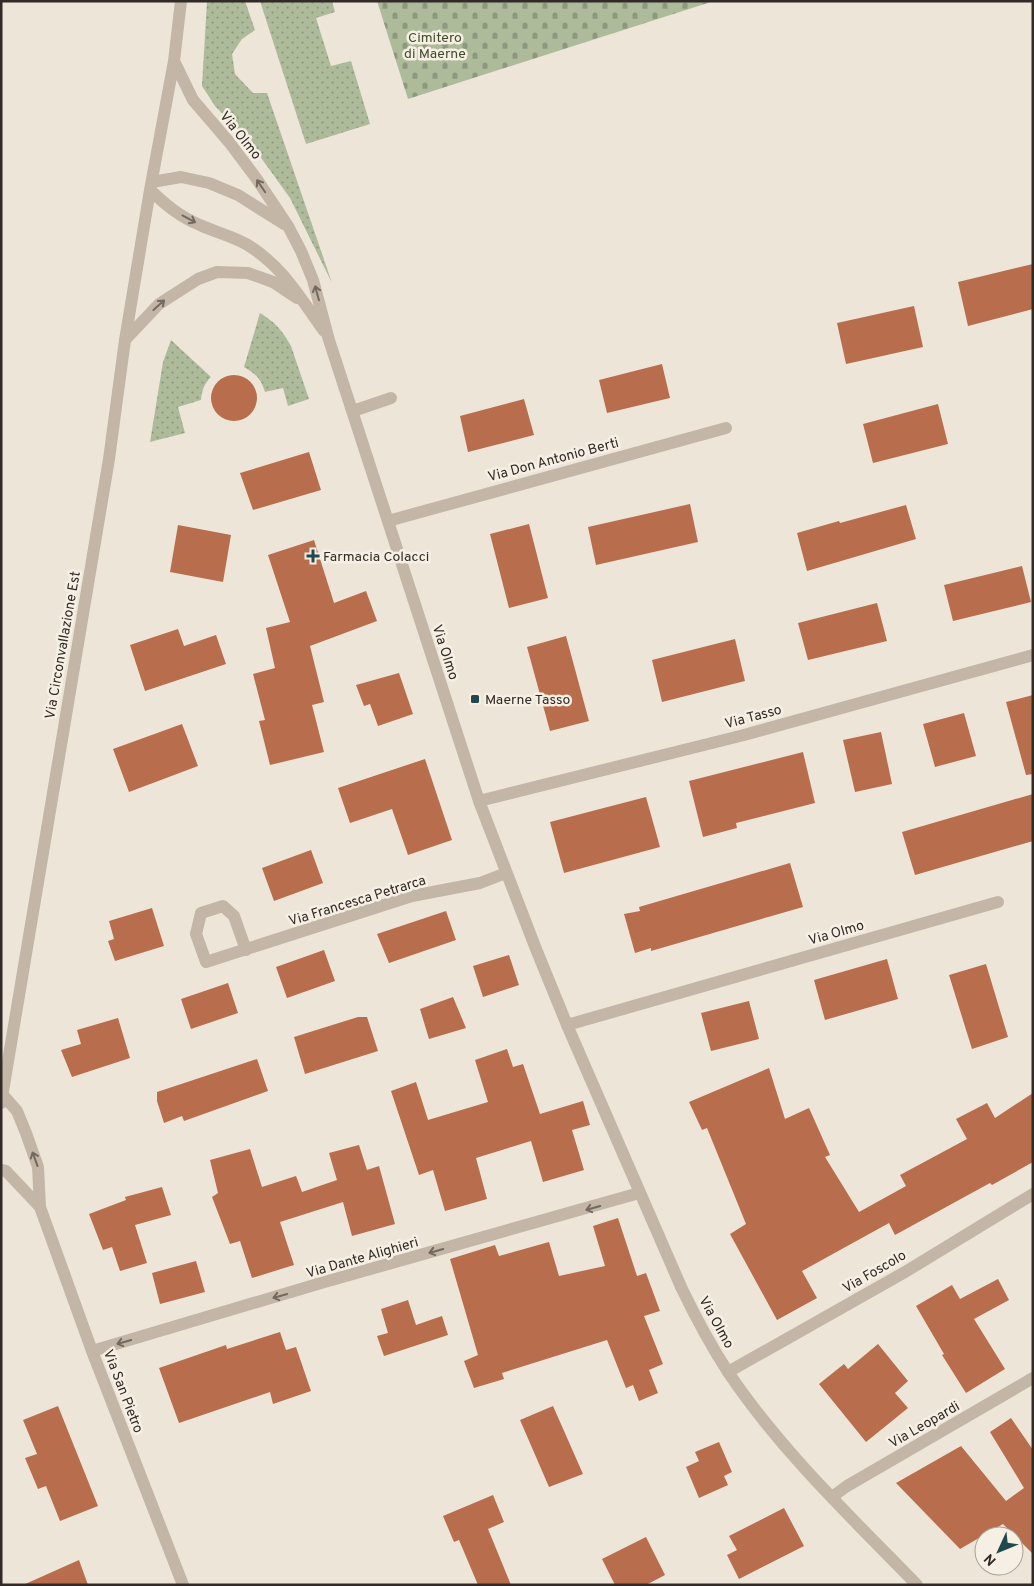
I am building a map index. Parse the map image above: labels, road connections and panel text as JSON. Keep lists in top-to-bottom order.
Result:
{
  "streets": {
    "street": [
      "Via Olmo",
      "Via Don Antonio Berti",
      "Via Circonvallazione Est",
      "Via Tasso",
      "Via Francesca Petrarca",
      "Via Dante Alighieri",
      "Via Foscolo",
      "Via San Pietro",
      "Via Leopardi"
    ]
  },
  "crossings": [
    ["Via Olmo", "Via Don Antonio Berti"],
    ["Via Olmo", "Via Circonvallazione Est"],
    ["Via Olmo", "Via Tasso"],
    ["Via Olmo", "Via Francesca Petrarca"],
    ["Via Olmo", "Via Dante Alighieri"],
    ["Via Olmo", "Via Foscolo"],
    ["Via Olmo", "Via Leopardi"],
    ["Via Circonvallazione Est", "Via San Pietro"],
    ["Via Dante Alighieri", "Via San Pietro"]
  ],
  "one_way": ["Via Dante Alighieri"],
  "parks": ["Cimitero di Maerne"],
  "places": {
    "health": ["Farmacia Colacci"],
    "transit": ["Maerne Tasso"]
  },
  "north": "bottom left"
}
